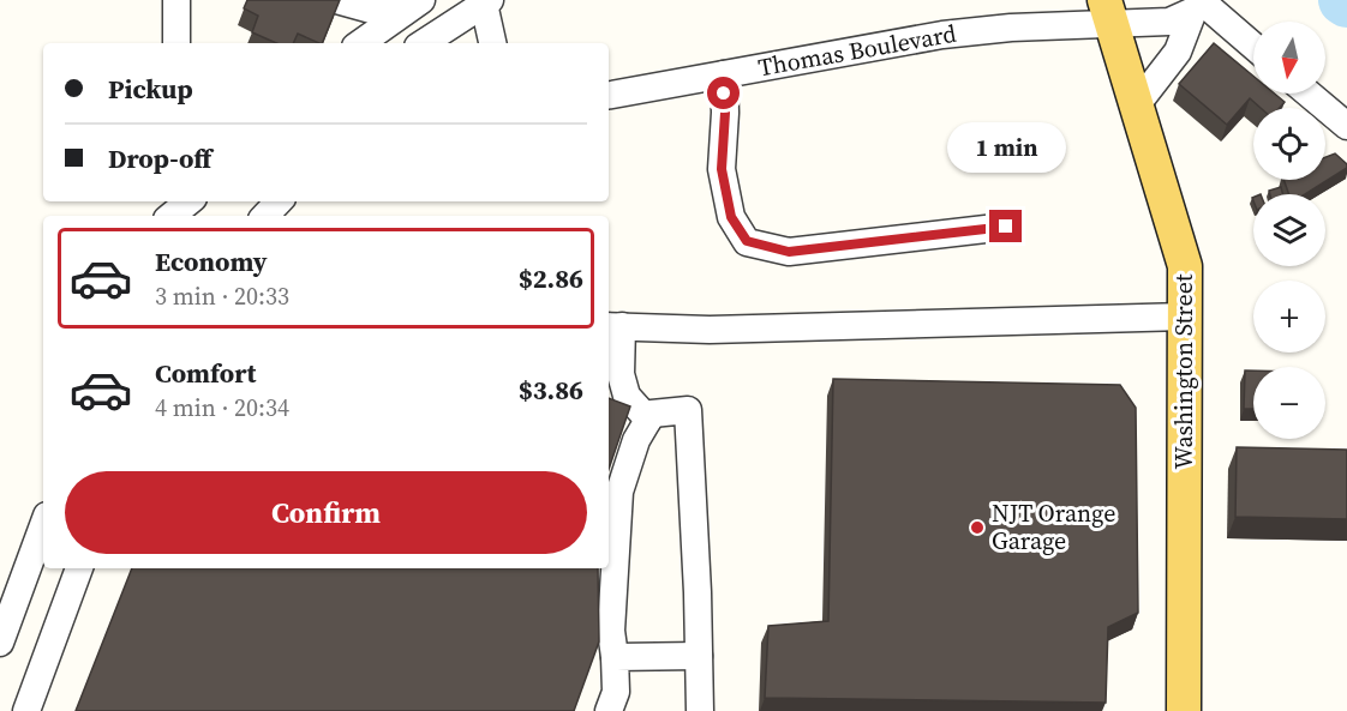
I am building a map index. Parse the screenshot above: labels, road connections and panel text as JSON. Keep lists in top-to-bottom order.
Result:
{
  "streets": {
    "main road": ["Washington Street"],
    "street": ["Thomas Boulevard"]
  },
  "crossings": [
    ["Thomas Boulevard", "Washington Street"]
  ],
  "places": ["NJT Orange Garage"],
  "north": "bottom",
  "page": {
    "map_buttons": ["+", "−"],
    "banner": ["Pickup", "Drop-off"],
    "bubble": "1 min",
    "list": [
      {
        "name": "Economy",
        "note": "3 min · 20:33",
        "value": "$2.86"
      },
      {
        "name": "Comfort",
        "note": "4 min · 20:34",
        "value": "$3.86"
      }
    ],
    "buttons": "Confirm"
  }
}
